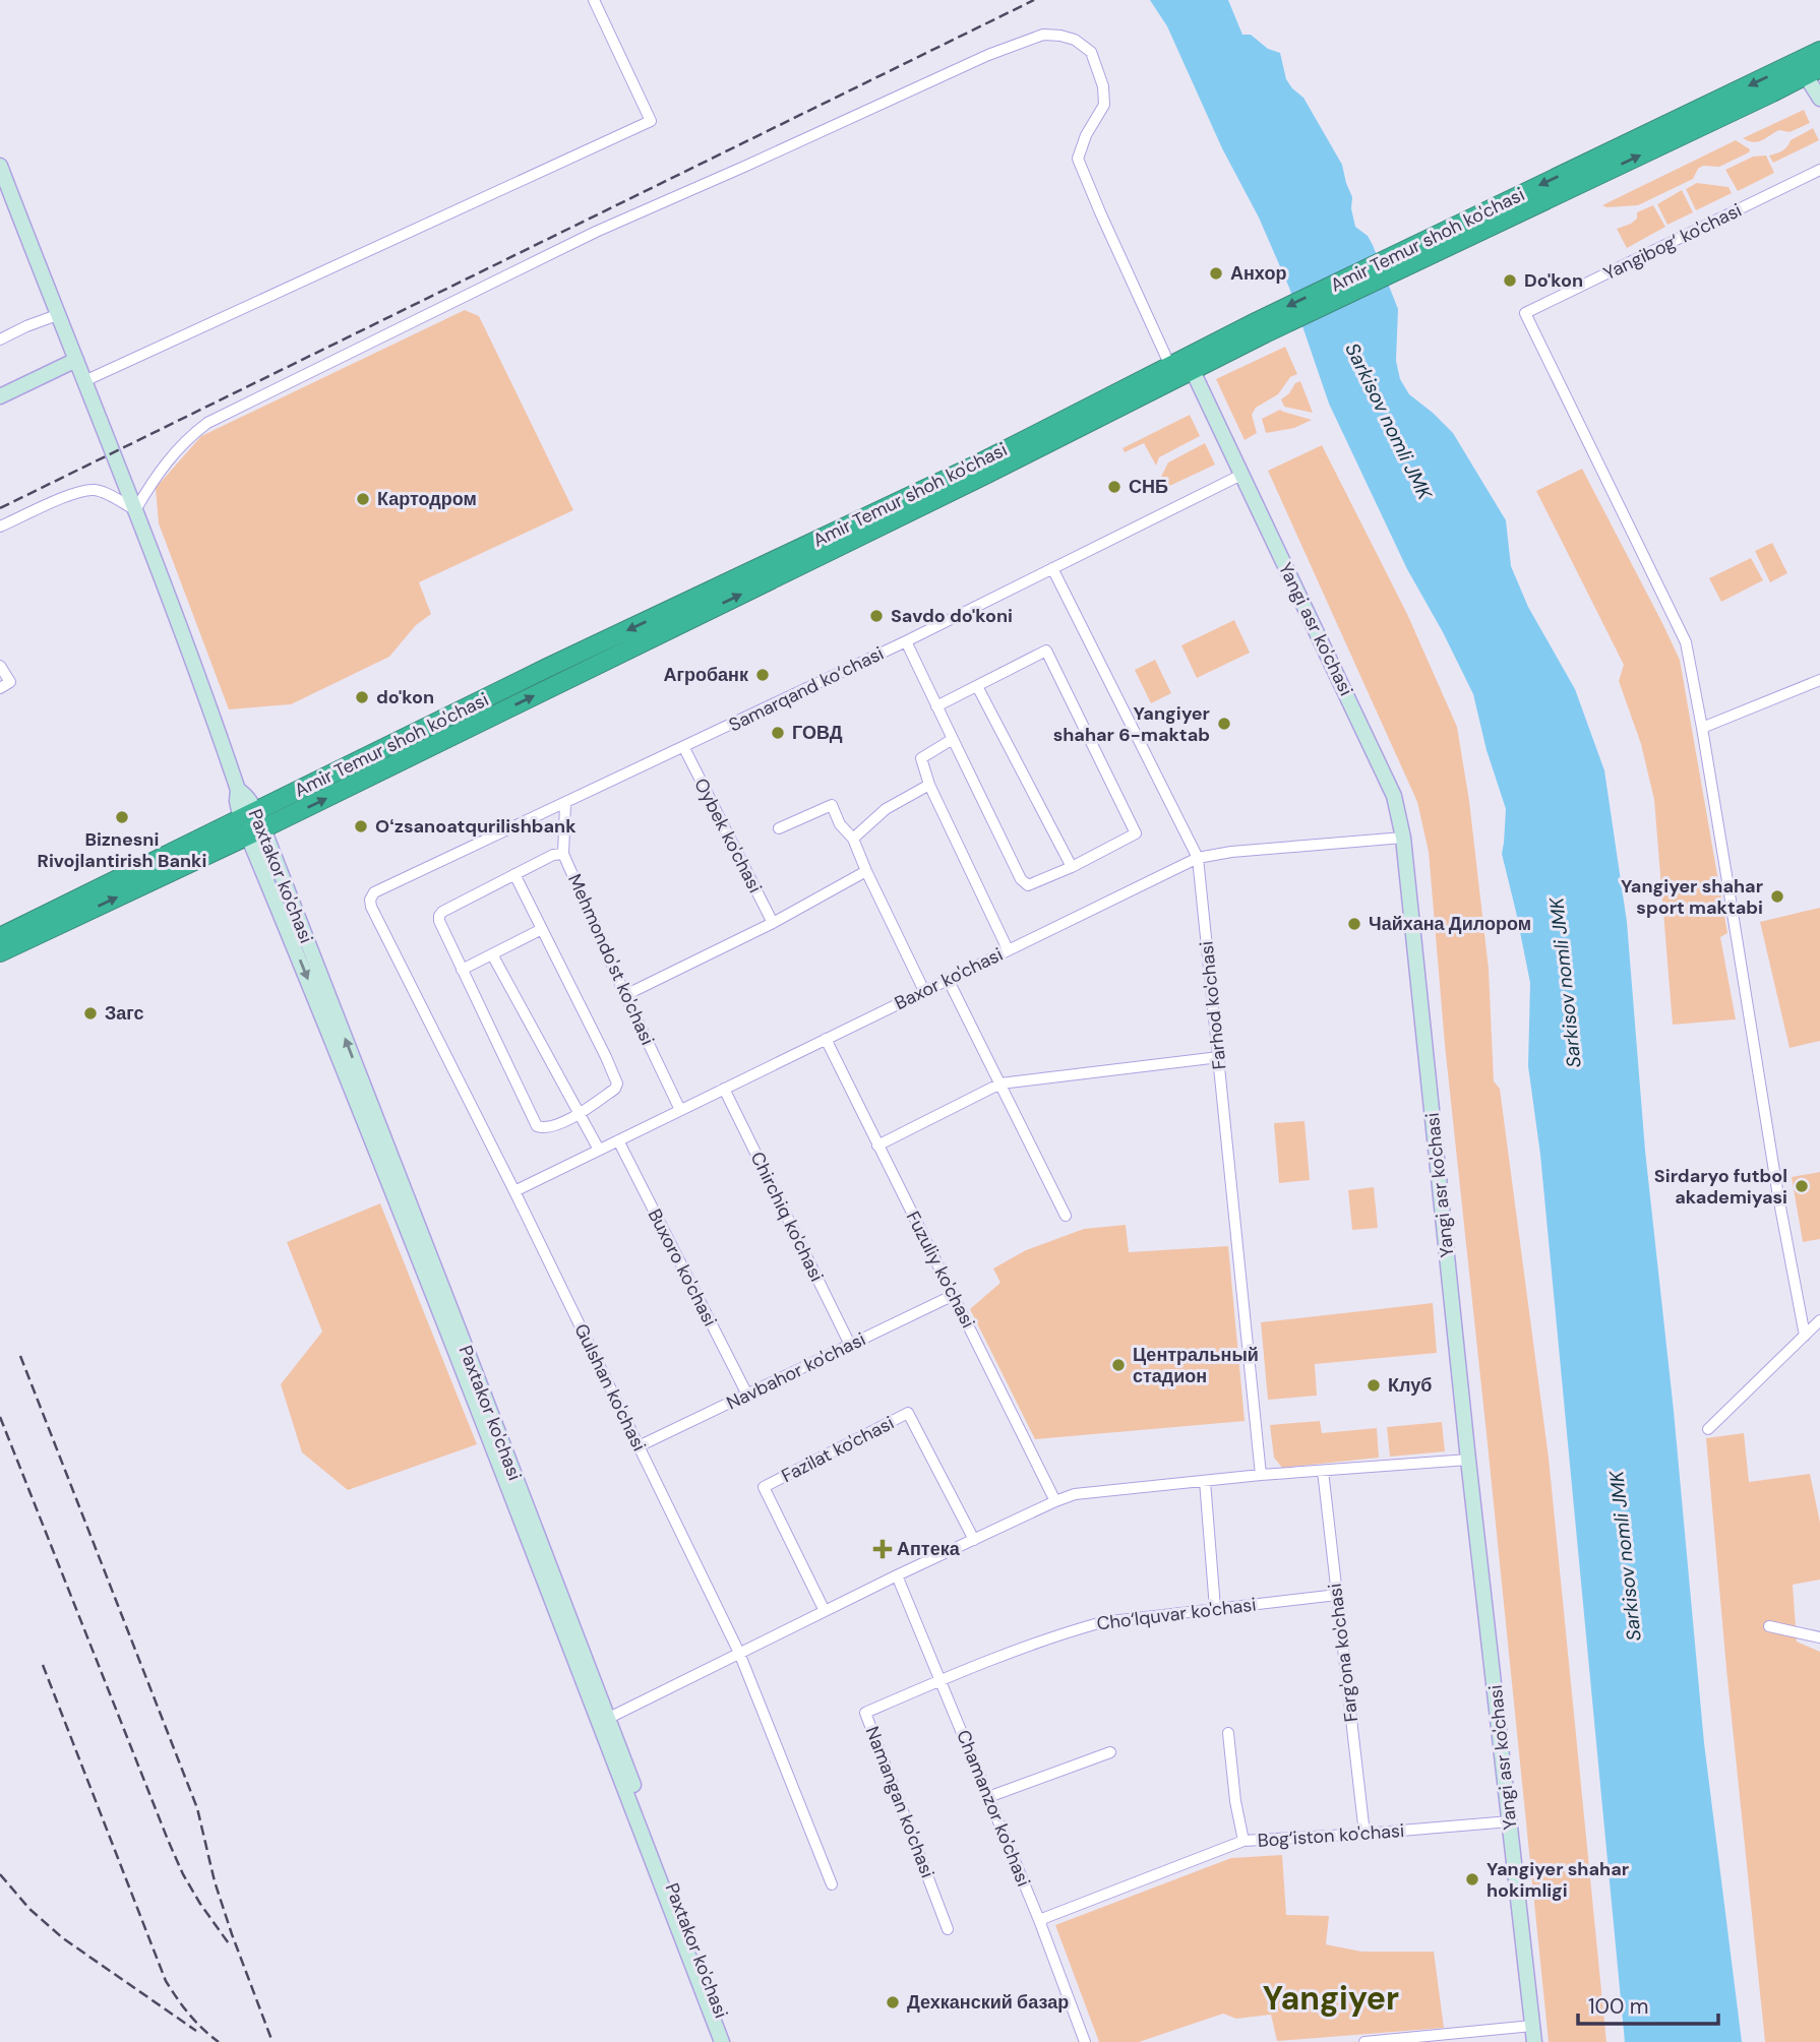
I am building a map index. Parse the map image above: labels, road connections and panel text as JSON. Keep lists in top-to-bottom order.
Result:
{
  "streets": {
    "highway": ["Amir Temur shoh ko'chasi"],
    "main road": ["Yangi asr ko'chasi", "Paxtakor ko'chasi"],
    "street": [
      "Yangibog‘ ko'chasi",
      "Samarqand ko‘chasi",
      "Oybek ko'chasi",
      "Mehmondo'st ko'chasi",
      "Baxor ko'chasi",
      "Farhod ko'chasi",
      "Chirchiq ko'chasi",
      "Buxoro ko'chasi",
      "Fuzuliy ko'chasi",
      "Navbahor ko'chasi",
      "Gulshan ko'chasi",
      "Fazilat ko'chasi",
      "Cho‘lquvar ko'chasi",
      "Farg'ona ko'chasi",
      "Namangan ko'chasi",
      "Chamanzor ko'chasi",
      "Bog‘iston ko'chasi"
    ]
  },
  "crossings": [
    ["Amir Temur shoh ko'chasi", "Yangi asr ko'chasi"],
    ["Amir Temur shoh ko'chasi", "Paxtakor ko'chasi"],
    ["Yangi asr ko'chasi", "Samarqand ko‘chasi"],
    ["Yangi asr ko'chasi", "Baxor ko'chasi"],
    ["Yangi asr ko'chasi", "Bog‘iston ko'chasi"],
    ["Samarqand ko‘chasi", "Oybek ko'chasi"],
    ["Samarqand ko‘chasi", "Mehmondo'st ko'chasi"],
    ["Samarqand ko‘chasi", "Farhod ko'chasi"],
    ["Samarqand ko‘chasi", "Gulshan ko'chasi"],
    ["Mehmondo'st ko'chasi", "Baxor ko'chasi"],
    ["Baxor ko'chasi", "Farhod ko'chasi"],
    ["Baxor ko'chasi", "Chirchiq ko'chasi"],
    ["Baxor ko'chasi", "Buxoro ko'chasi"],
    ["Baxor ko'chasi", "Fuzuliy ko'chasi"],
    ["Baxor ko'chasi", "Gulshan ko'chasi"],
    ["Chirchiq ko'chasi", "Navbahor ko'chasi"],
    ["Buxoro ko'chasi", "Navbahor ko'chasi"],
    ["Fuzuliy ko'chasi", "Navbahor ko'chasi"],
    ["Navbahor ko'chasi", "Gulshan ko'chasi"],
    ["Cho‘lquvar ko'chasi", "Farg'ona ko'chasi"],
    ["Cho‘lquvar ko'chasi", "Namangan ko'chasi"],
    ["Cho‘lquvar ko'chasi", "Chamanzor ko'chasi"],
    ["Farg'ona ko'chasi", "Bog‘iston ko'chasi"],
    ["Namangan ko'chasi", "Chamanzor ko'chasi"],
    ["Chamanzor ko'chasi", "Bog‘iston ko'chasi"]
  ],
  "districts": ["Yangiyer"],
  "water": ["Sarkisov nomli JMK"],
  "places": {
    "other": [
      "Анхор",
      "Do'kon",
      "СНБ",
      "Картодром",
      "Savdo do'koni",
      "Агробанк",
      "do'kon",
      "Yangiyer shahar 6-maktab",
      "ГОВД",
      "Biznesni Rivojlantirish Banki",
      "Oʻzsanoatqurilishbank",
      "Yangiyer shahar sport maktabi",
      "Чайхана Дилором",
      "Загс",
      "Sirdaryo futbol akademiyasi",
      "Центральный стадион",
      "Клуб",
      "Yangiyer shahar hokimligi",
      "Дехканский базар"
    ],
    "health": ["Аптека"]
  },
  "scale_bar": "100 m"
}
